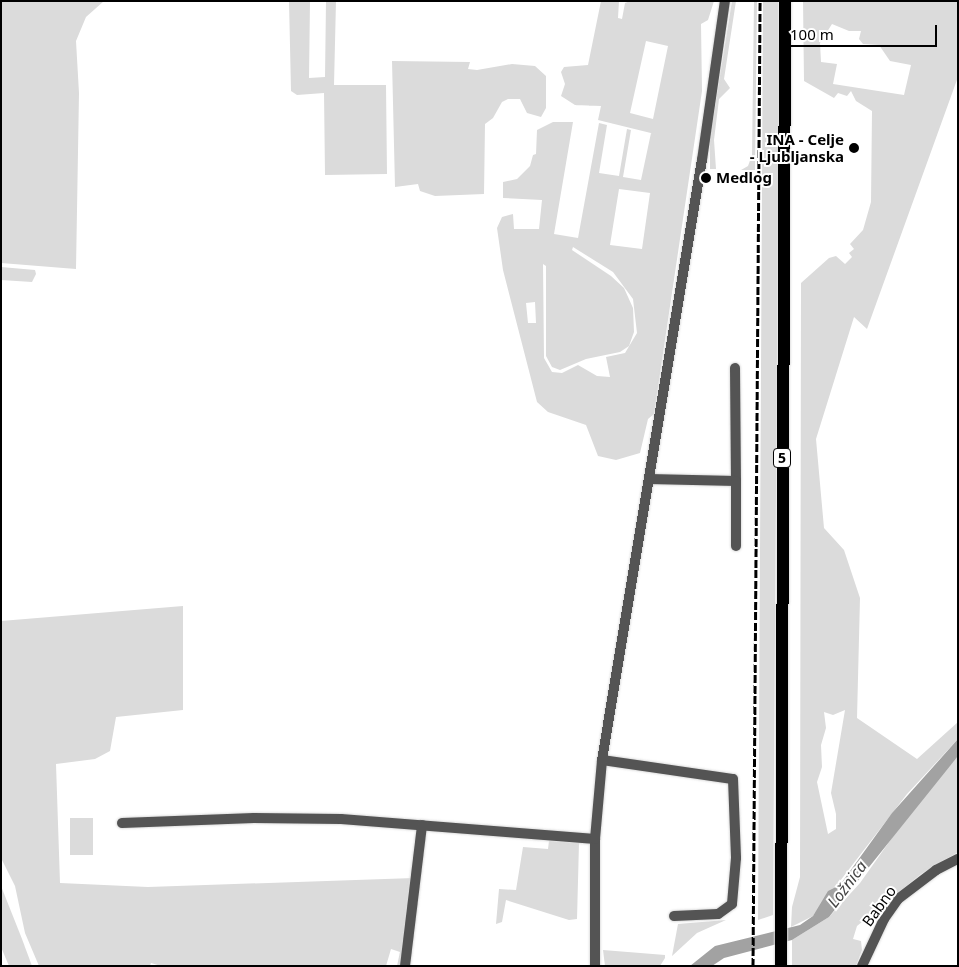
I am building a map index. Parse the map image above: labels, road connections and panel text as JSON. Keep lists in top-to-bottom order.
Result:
{
  "streets": {
    "main road": ["5"],
    "street": ["Babno"]
  },
  "water": ["Ložnica"],
  "places": ["INA - Celje - Ljubljanska", "Medlog"],
  "scale_bar": "100 m"
}
